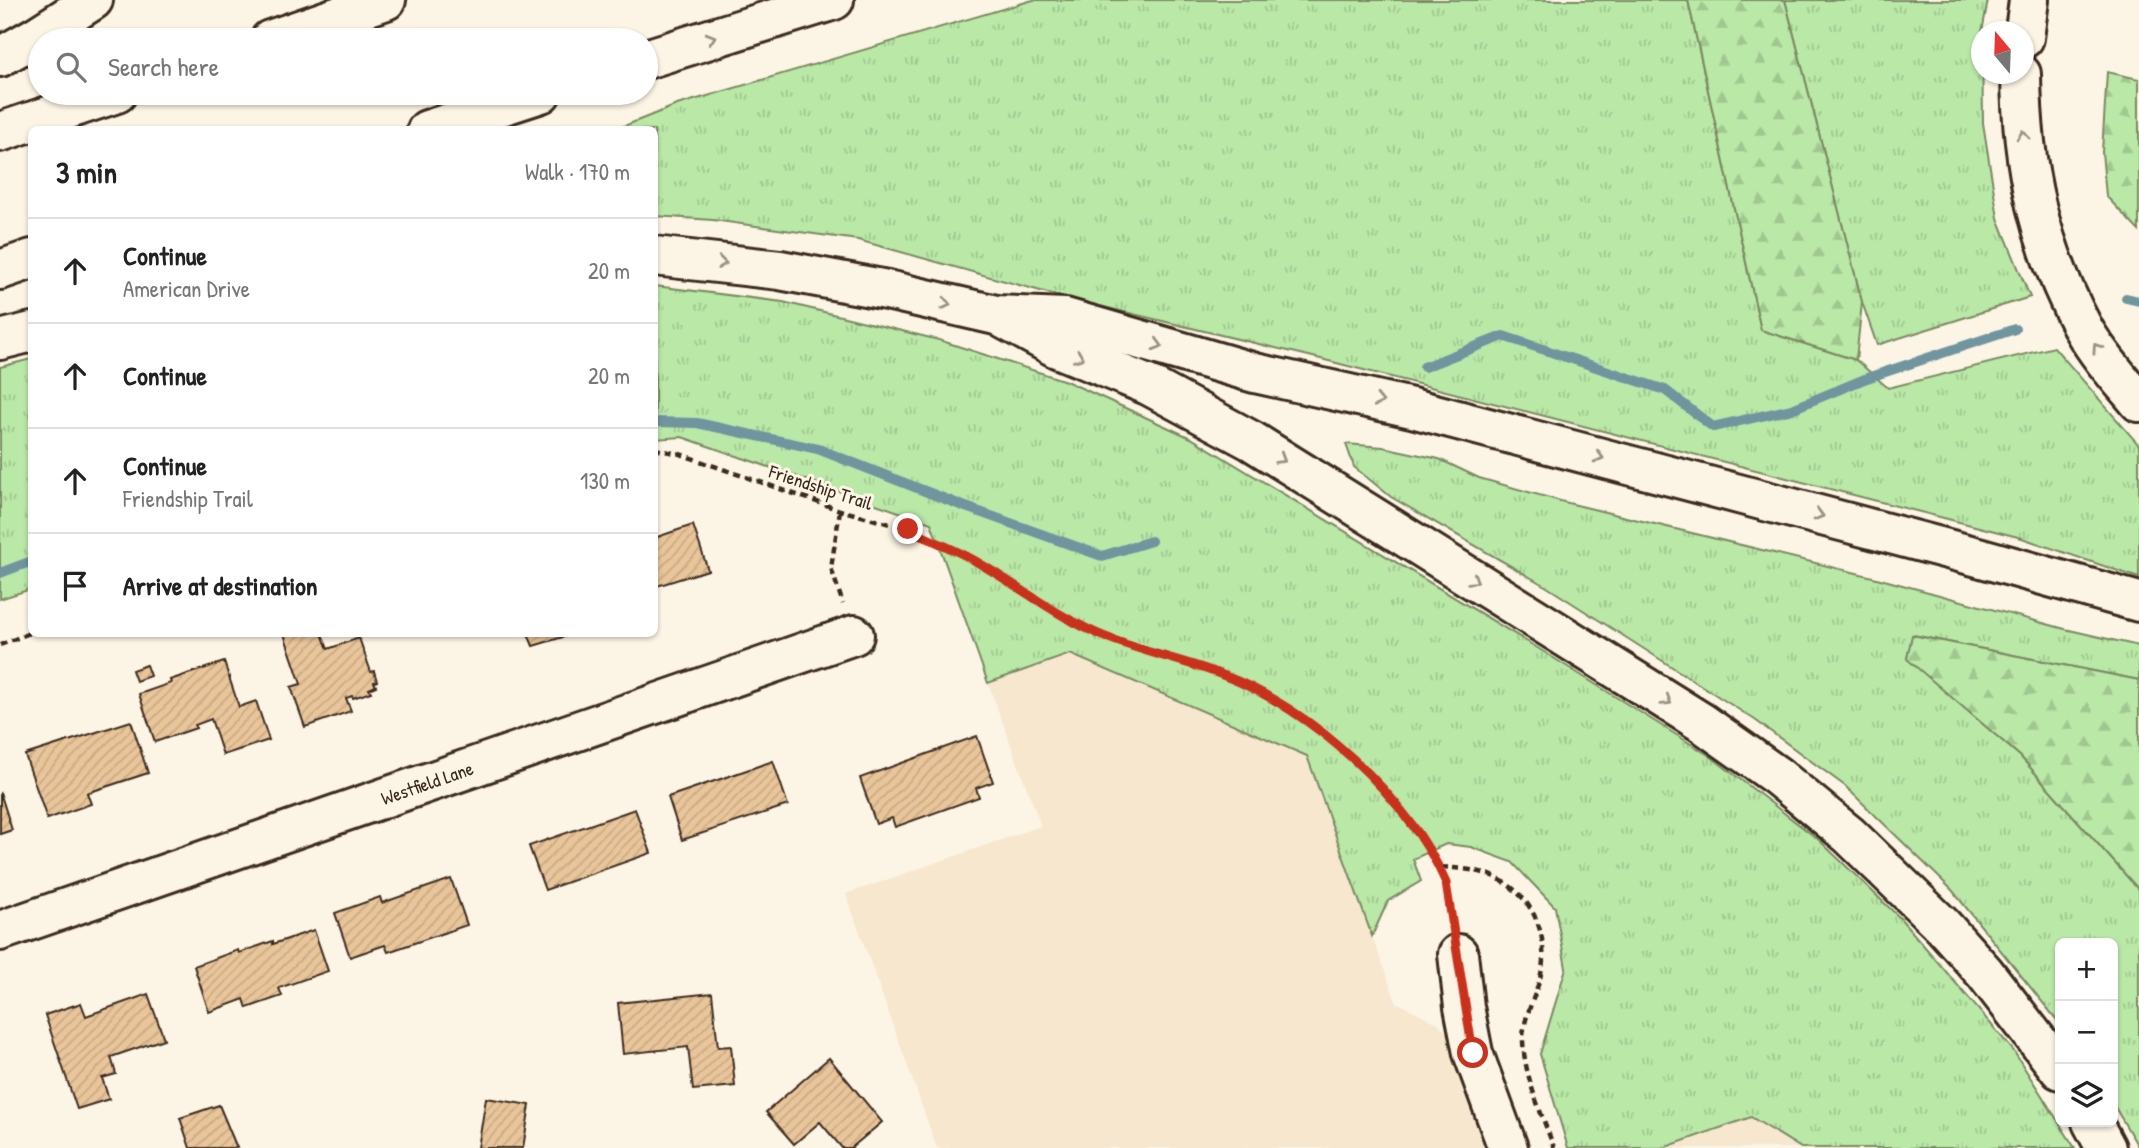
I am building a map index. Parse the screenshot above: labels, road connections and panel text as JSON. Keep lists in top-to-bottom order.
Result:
{
  "streets": {
    "main road": ["Westfield Lane"],
    "path": ["Friendship Trail"]
  },
  "north": "top",
  "page": {
    "search": "Search here",
    "heading": ["3 min", "Walk · 170 m"],
    "list": [
      ["Continue", "American Drive", "20 m"],
      ["Continue", "20 m"],
      ["Continue", "Friendship Trail", "130 m"],
      "Arrive at destination"
    ],
    "map_buttons": ["+", "−"]
  }
}
